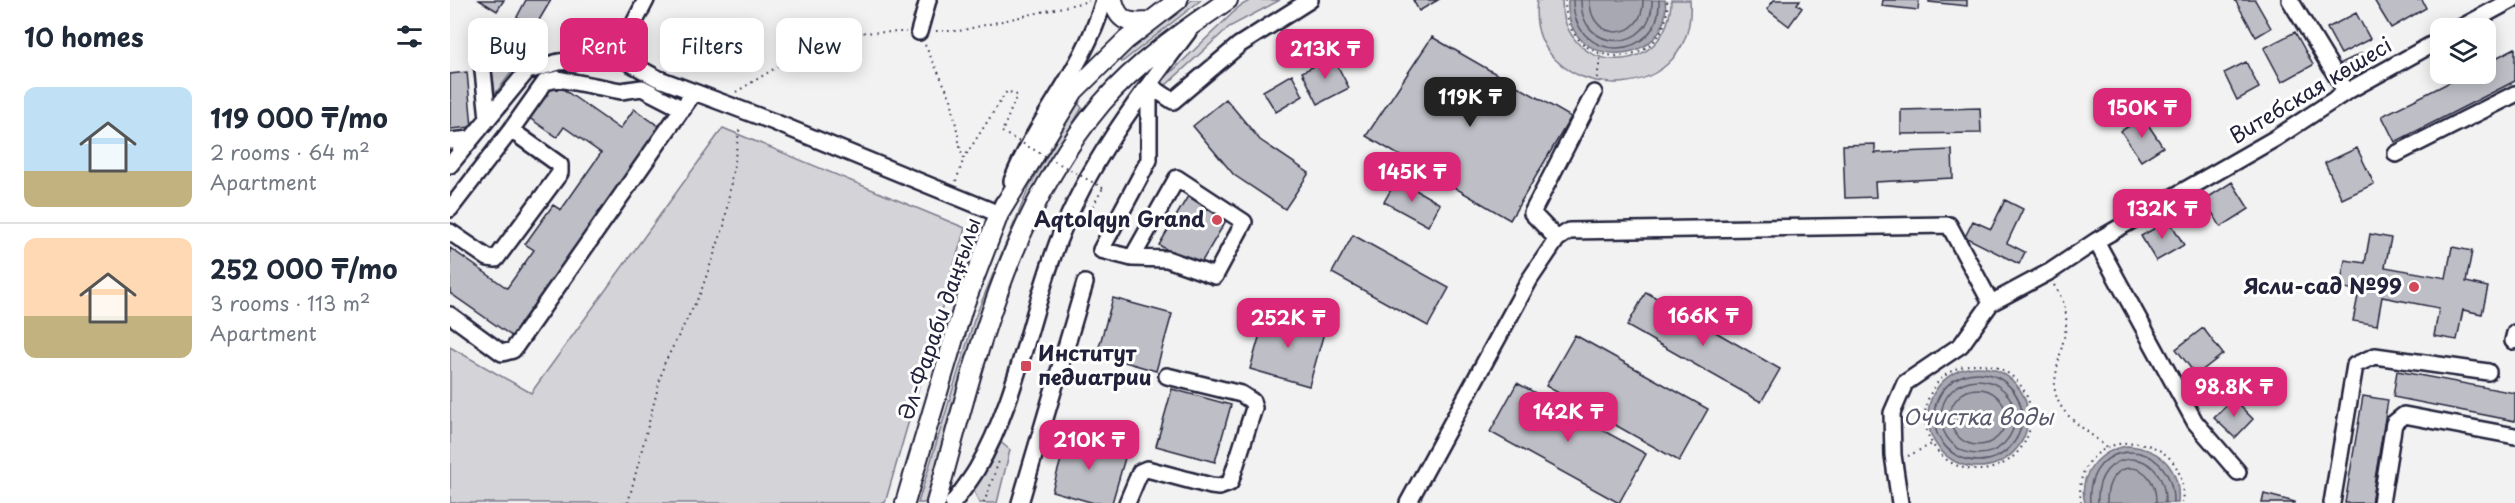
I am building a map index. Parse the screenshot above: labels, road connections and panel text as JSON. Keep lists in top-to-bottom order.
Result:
{
  "streets": {
    "main road": ["Әл-Фараби даңғылы"],
    "street": ["Витебская көшесі"]
  },
  "water": ["Очистка воды"],
  "places": {
    "other": ["Aqtolqyn Grand", "Ясли-сад №99"],
    "transit": ["Институт педиатрии"]
  },
  "page": {
    "heading": "10 homes",
    "chip": [
      "Buy",
      "Rent",
      "Filters",
      "New"
    ],
    "price": [
      "213K ₸",
      "119K ₸",
      "150K ₸",
      "145K ₸",
      "132K ₸",
      "166K ₸",
      "252K ₸",
      "98.8K ₸",
      "142K ₸",
      "210K ₸"
    ],
    "list": [
      {
        "name": "119 000 ₸/mo",
        "note": "2 rooms · 64 m² · Apartment"
      },
      {
        "name": "252 000 ₸/mo",
        "note": "3 rooms · 113 m² · Apartment"
      }
    ]
  }
}
